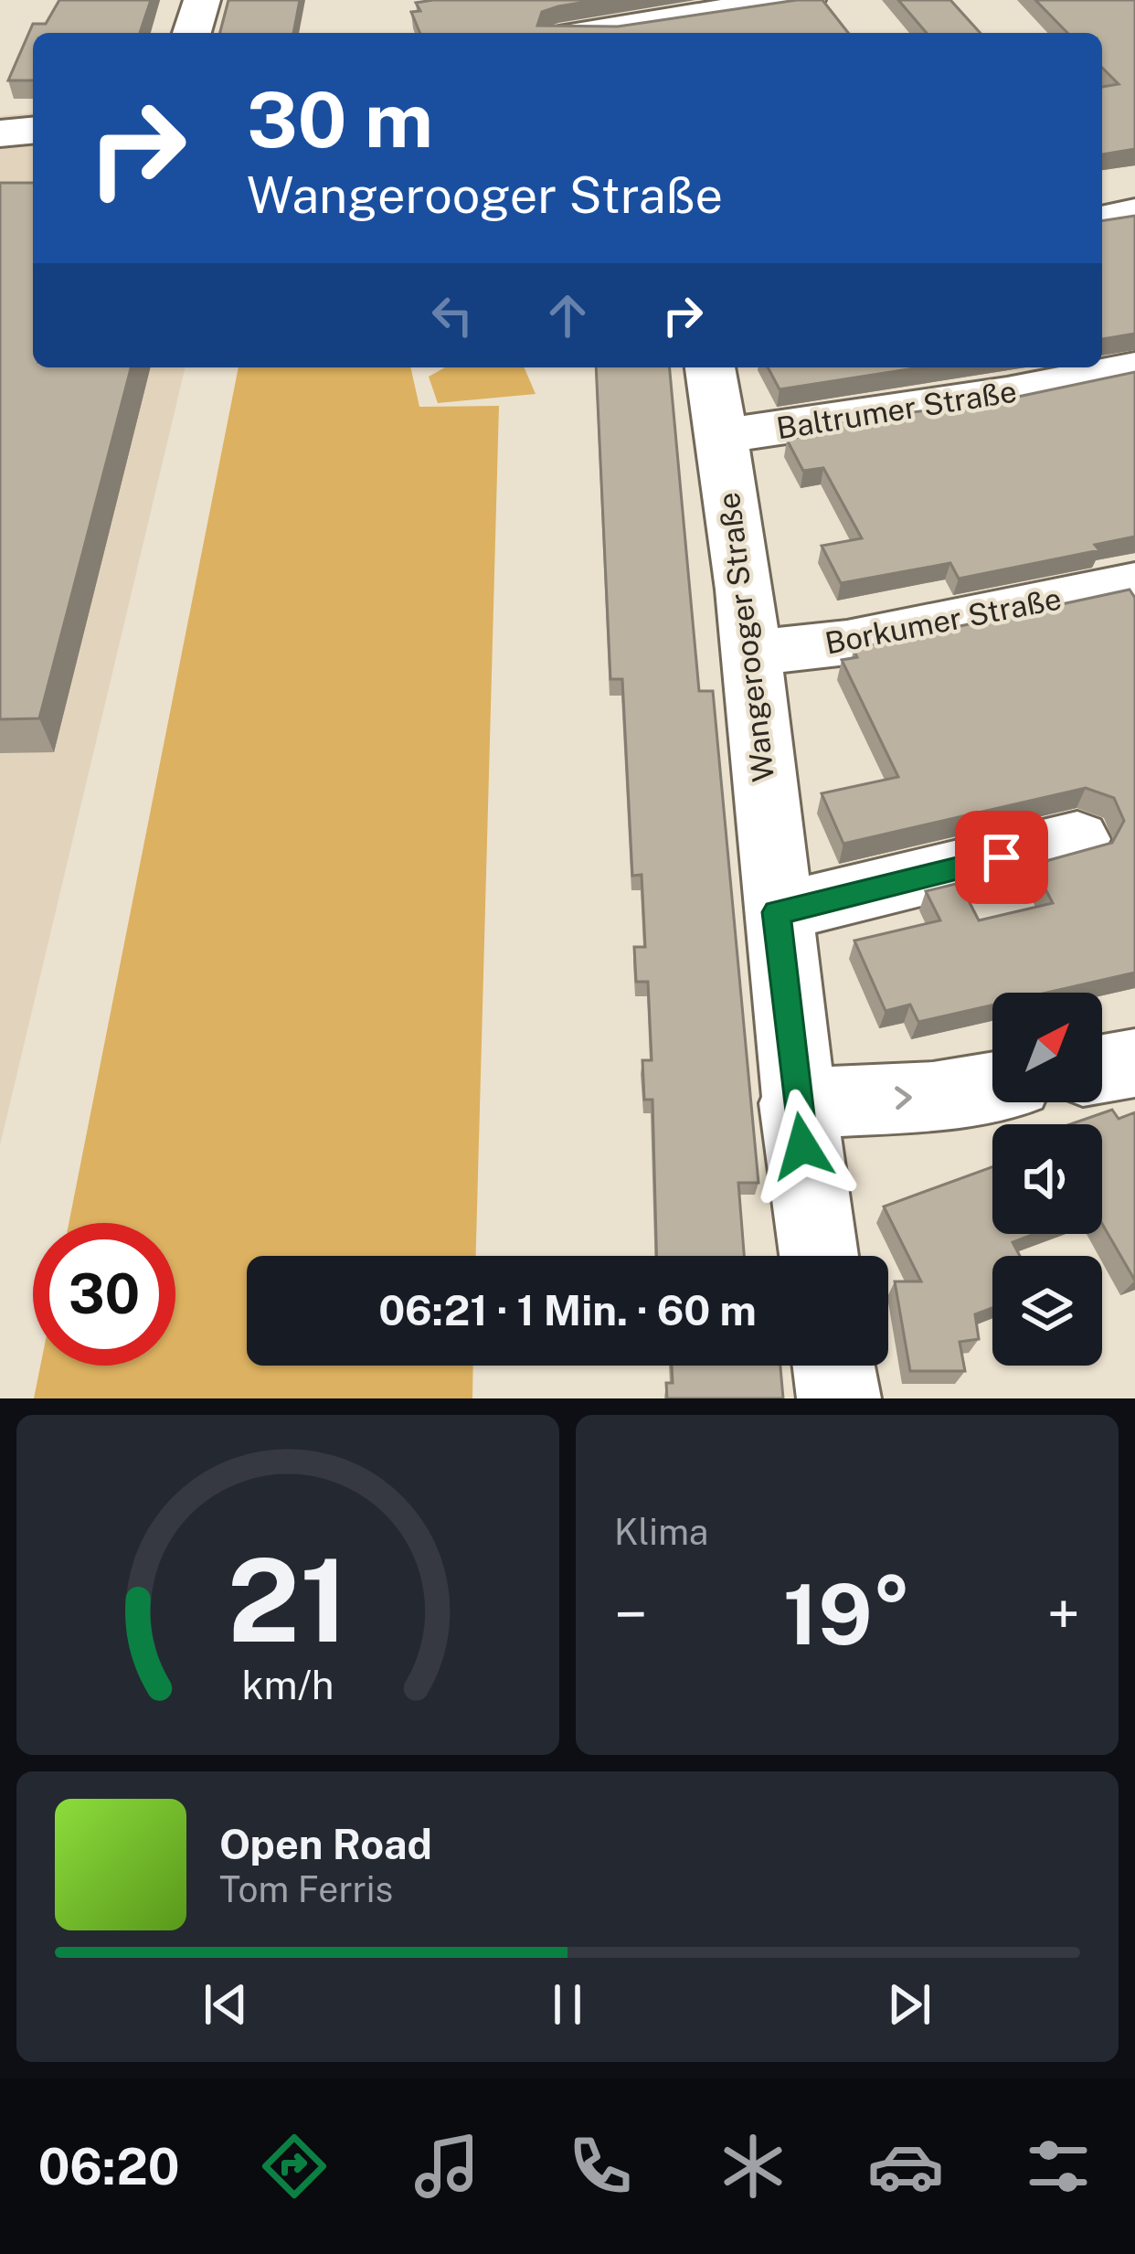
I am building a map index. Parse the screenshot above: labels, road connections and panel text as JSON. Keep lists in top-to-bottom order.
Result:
{
  "streets": {
    "street": ["Baltrumer Straße", "Borkumer Straße", "Wangerooger Straße"]
  },
  "crossings": [
    ["Baltrumer Straße", "Wangerooger Straße"],
    ["Borkumer Straße", "Wangerooger Straße"]
  ],
  "north": "top right",
  "page": {
    "turn": ["30 m", "Wangerooger Straße"],
    "limit": "30",
    "trip": "06:21 · 1 Min. · 60 m",
    "tile": "Klima",
    "heat": ["−", "19°", "+"],
    "song": ["Open Road", "Tom Ferris"],
    "tabs": "06:20",
    "gauge": ["21", "km/h"]
  }
}
